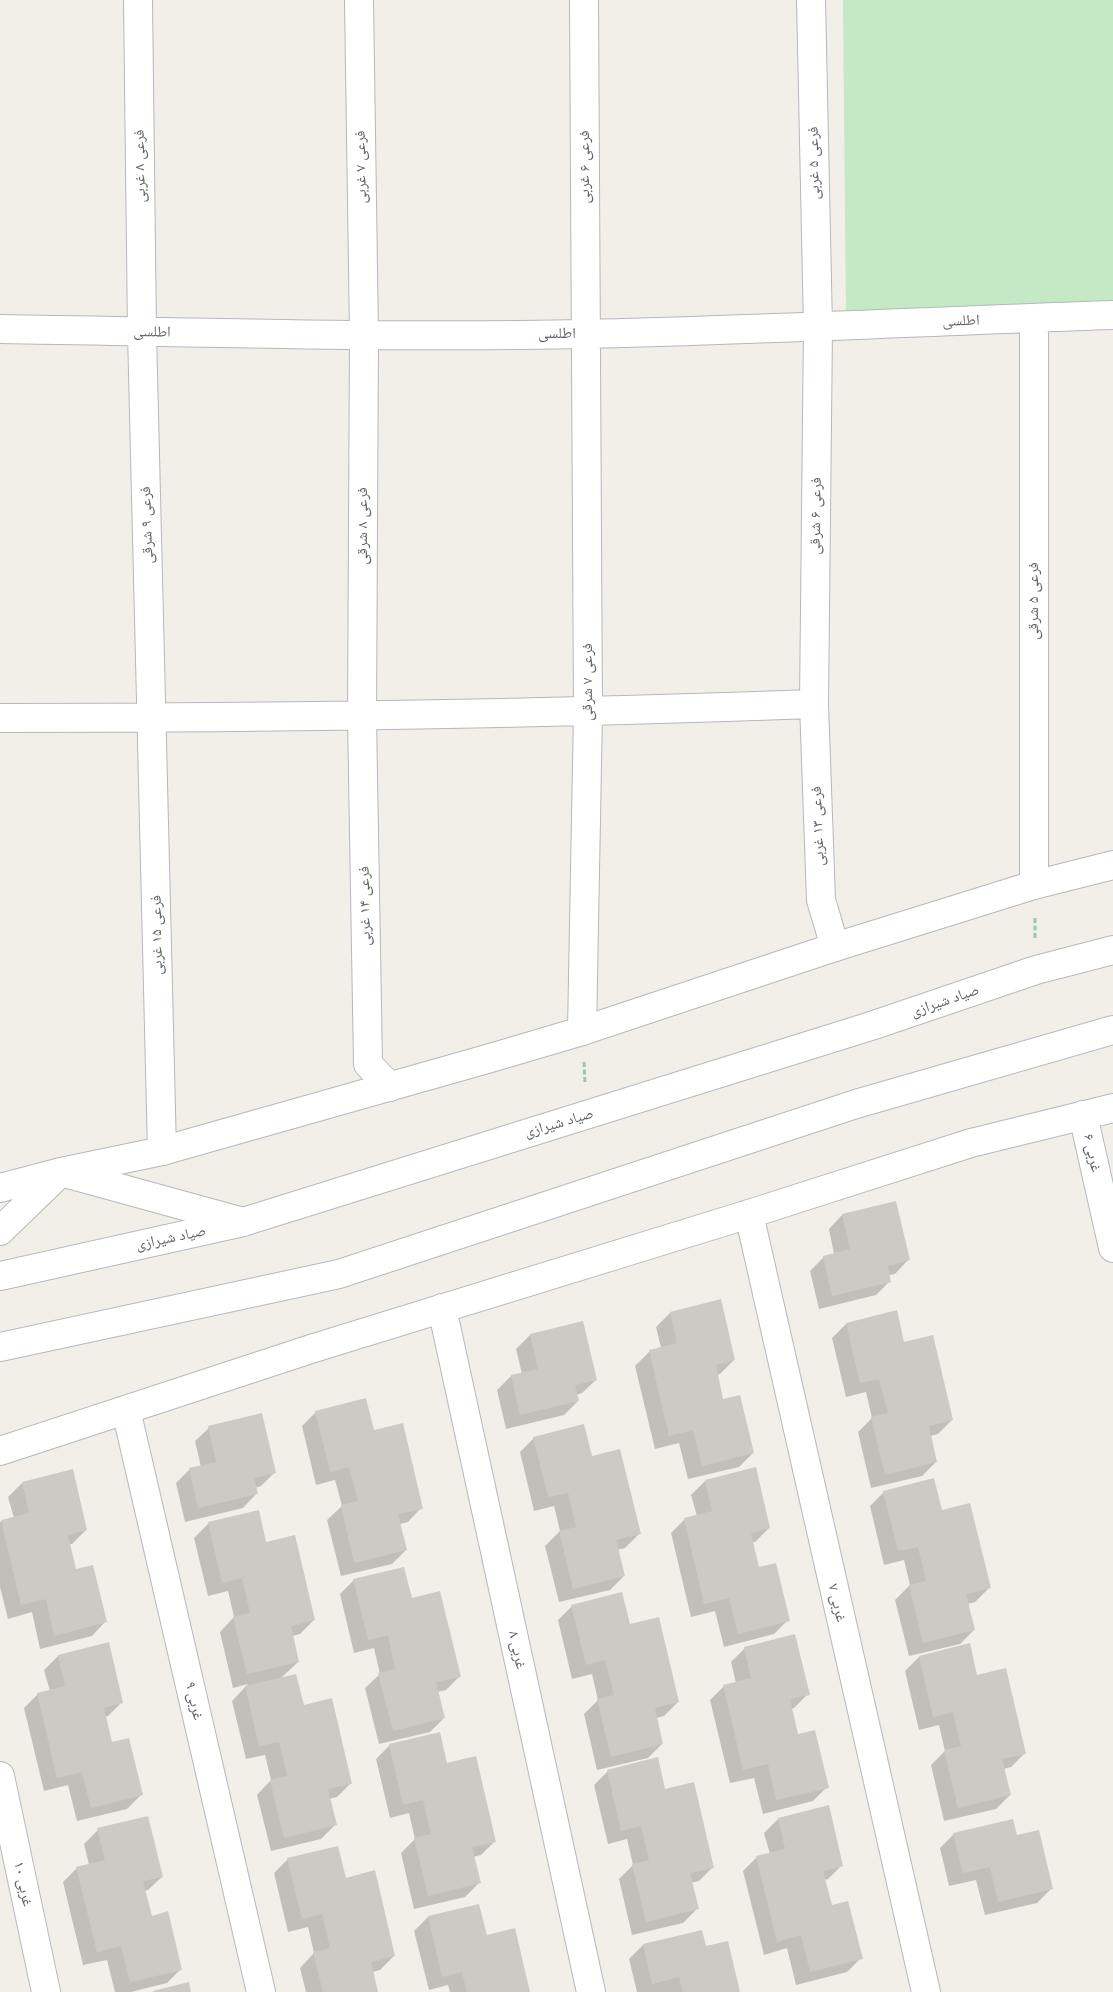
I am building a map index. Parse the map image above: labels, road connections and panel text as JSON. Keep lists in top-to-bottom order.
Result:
{
  "streets": {
    "street": [
      "فرعی ۵ غربی",
      "فرعی ۸ غربی",
      "فرعی ۷ غربی",
      "فرعی ۶ غربی",
      "اطلسی",
      "فرعی ۶ شرقی",
      "فرعی ۹ شرقی",
      "فرعی ۸ شرقی",
      "فرعی ۵ شرقی",
      "فرعی ۷ شرقی",
      "فرعی ۱۳ غربی",
      "فرعی ۱۴ غربی",
      "فرعی ۱۵ غربی",
      "صیاد شیرازی",
      "۶ غربی",
      "۷ غربی",
      "۸ غربی",
      "۹ غربی",
      "۱۰ غربی"
    ]
  },
  "crossings": [
    ["فرعی ۵ غربی", "اطلسی"],
    ["فرعی ۵ غربی", "فرعی ۶ شرقی"],
    ["فرعی ۸ غربی", "اطلسی"],
    ["فرعی ۸ غربی", "فرعی ۹ شرقی"],
    ["فرعی ۷ غربی", "اطلسی"],
    ["فرعی ۷ غربی", "فرعی ۸ شرقی"],
    ["فرعی ۶ غربی", "اطلسی"],
    ["فرعی ۶ غربی", "فرعی ۷ شرقی"],
    ["اطلسی", "فرعی ۶ شرقی"],
    ["اطلسی", "فرعی ۹ شرقی"],
    ["اطلسی", "فرعی ۸ شرقی"],
    ["اطلسی", "فرعی ۵ شرقی"],
    ["اطلسی", "فرعی ۷ شرقی"],
    ["فرعی ۶ شرقی", "فرعی ۱۳ غربی"],
    ["فرعی ۹ شرقی", "فرعی ۱۵ غربی"],
    ["فرعی ۸ شرقی", "فرعی ۱۴ غربی"]
  ]
}
